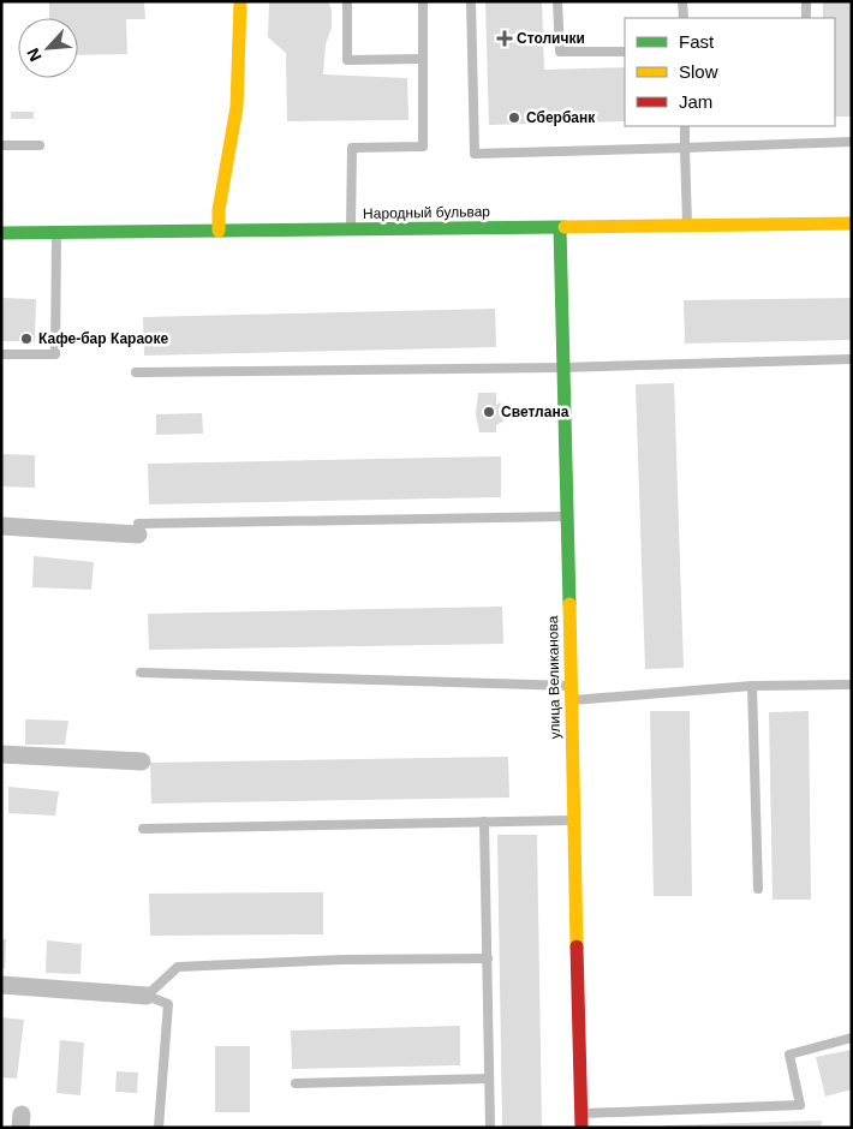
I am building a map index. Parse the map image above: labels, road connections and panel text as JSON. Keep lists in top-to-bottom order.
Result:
{
  "streets": {
    "street": ["Народный бульвар", "улица Великанова"]
  },
  "crossings": [
    ["Народный бульвар", "улица Великанова"]
  ],
  "places": {
    "health": ["Столички"],
    "other": ["Сбербанк", "Кафе-бар Караоке", "Светлана"]
  },
  "legend": ["Fast", "Slow", "Jam"],
  "north": "bottom left"
}
